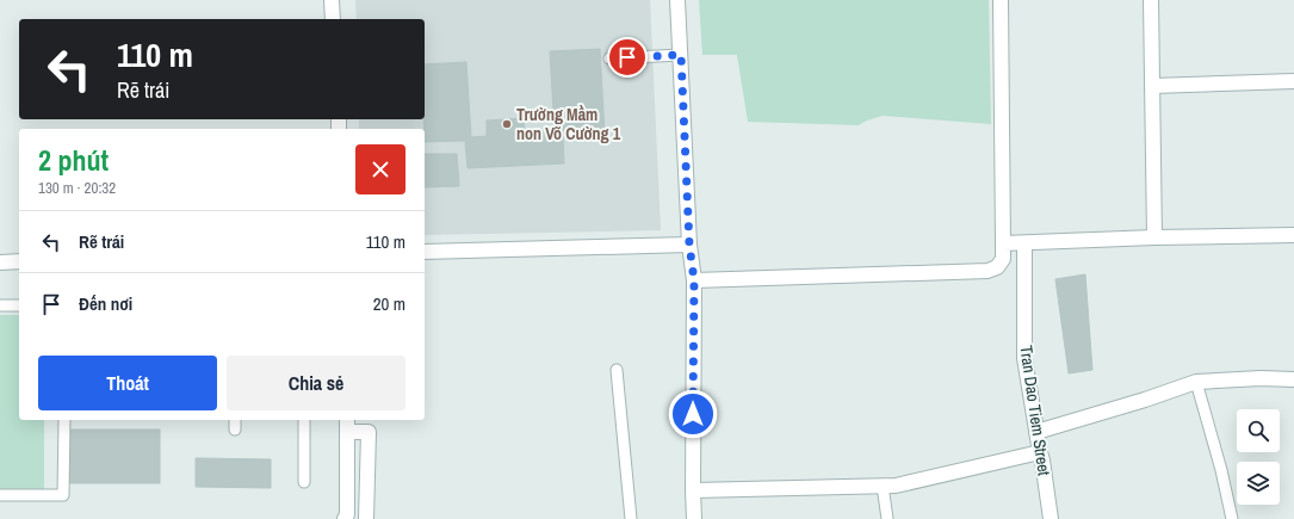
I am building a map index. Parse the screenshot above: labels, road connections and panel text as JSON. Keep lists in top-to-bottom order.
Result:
{
  "streets": {
    "street": ["Tran Dao Tiem Street"]
  },
  "places": ["Trường Mầm non Võ Cường 1"],
  "page": {
    "turn": ["110 m", "Rẽ trái"],
    "heading": ["2 phút", "130 m · 20:32"],
    "list": [
      {
        "name": "Rẽ trái",
        "value": "110 m"
      },
      {
        "name": "Đến nơi",
        "value": "20 m"
      }
    ],
    "buttons": ["Thoát", "Chia sẻ"]
  }
}
